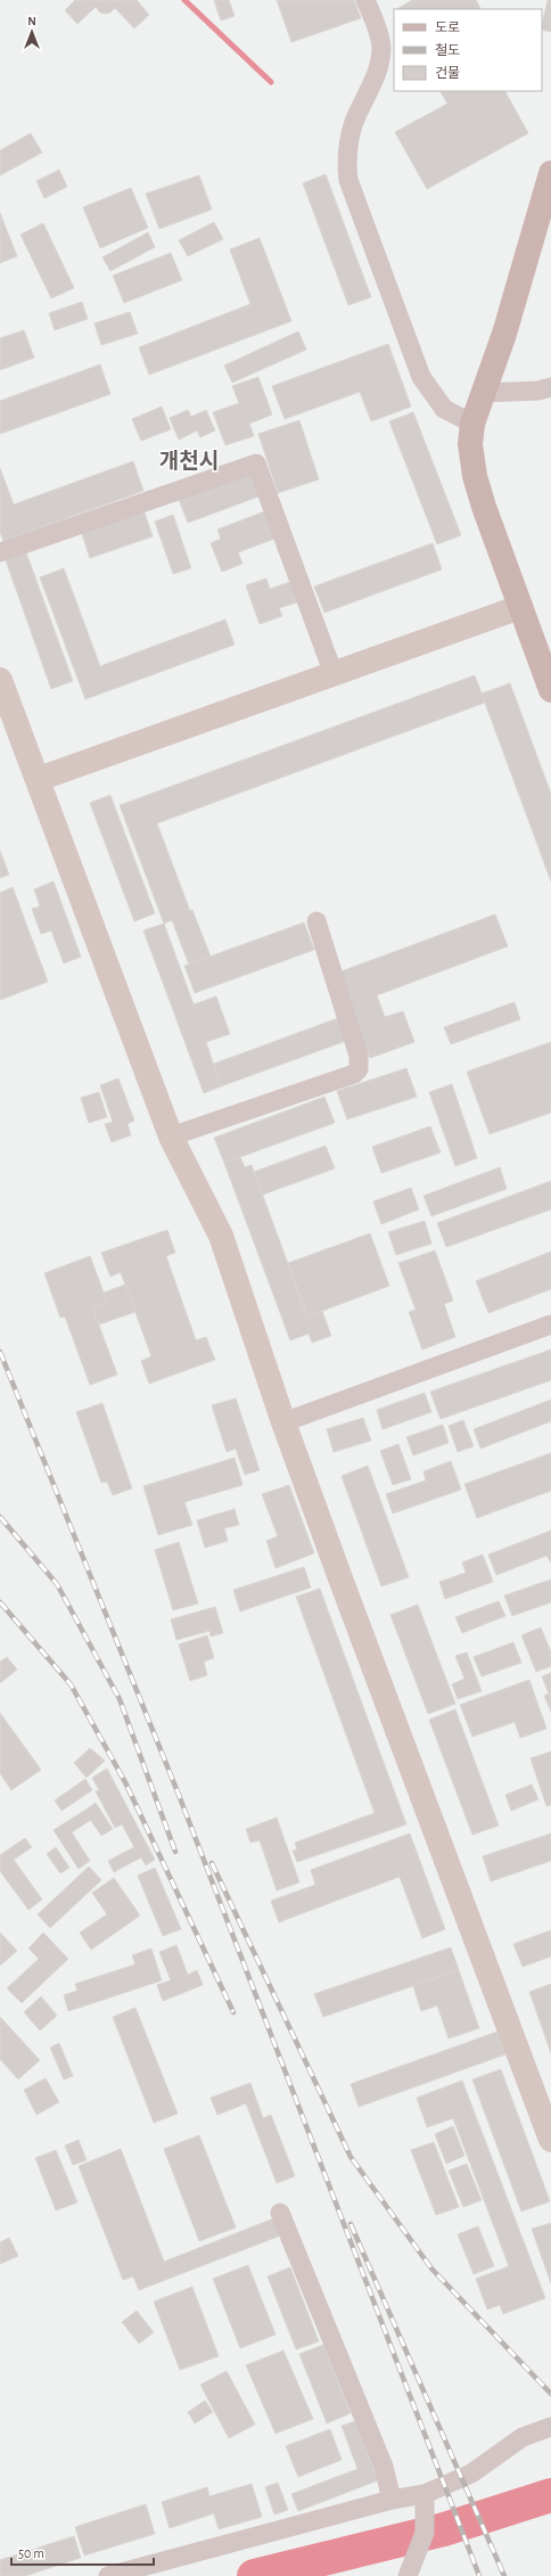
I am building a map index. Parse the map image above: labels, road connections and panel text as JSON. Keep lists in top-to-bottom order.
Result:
{
  "districts": ["개천시"],
  "legend": ["도로", "철도", "건물"],
  "scale_bar": "50 m",
  "north": "top"
}
